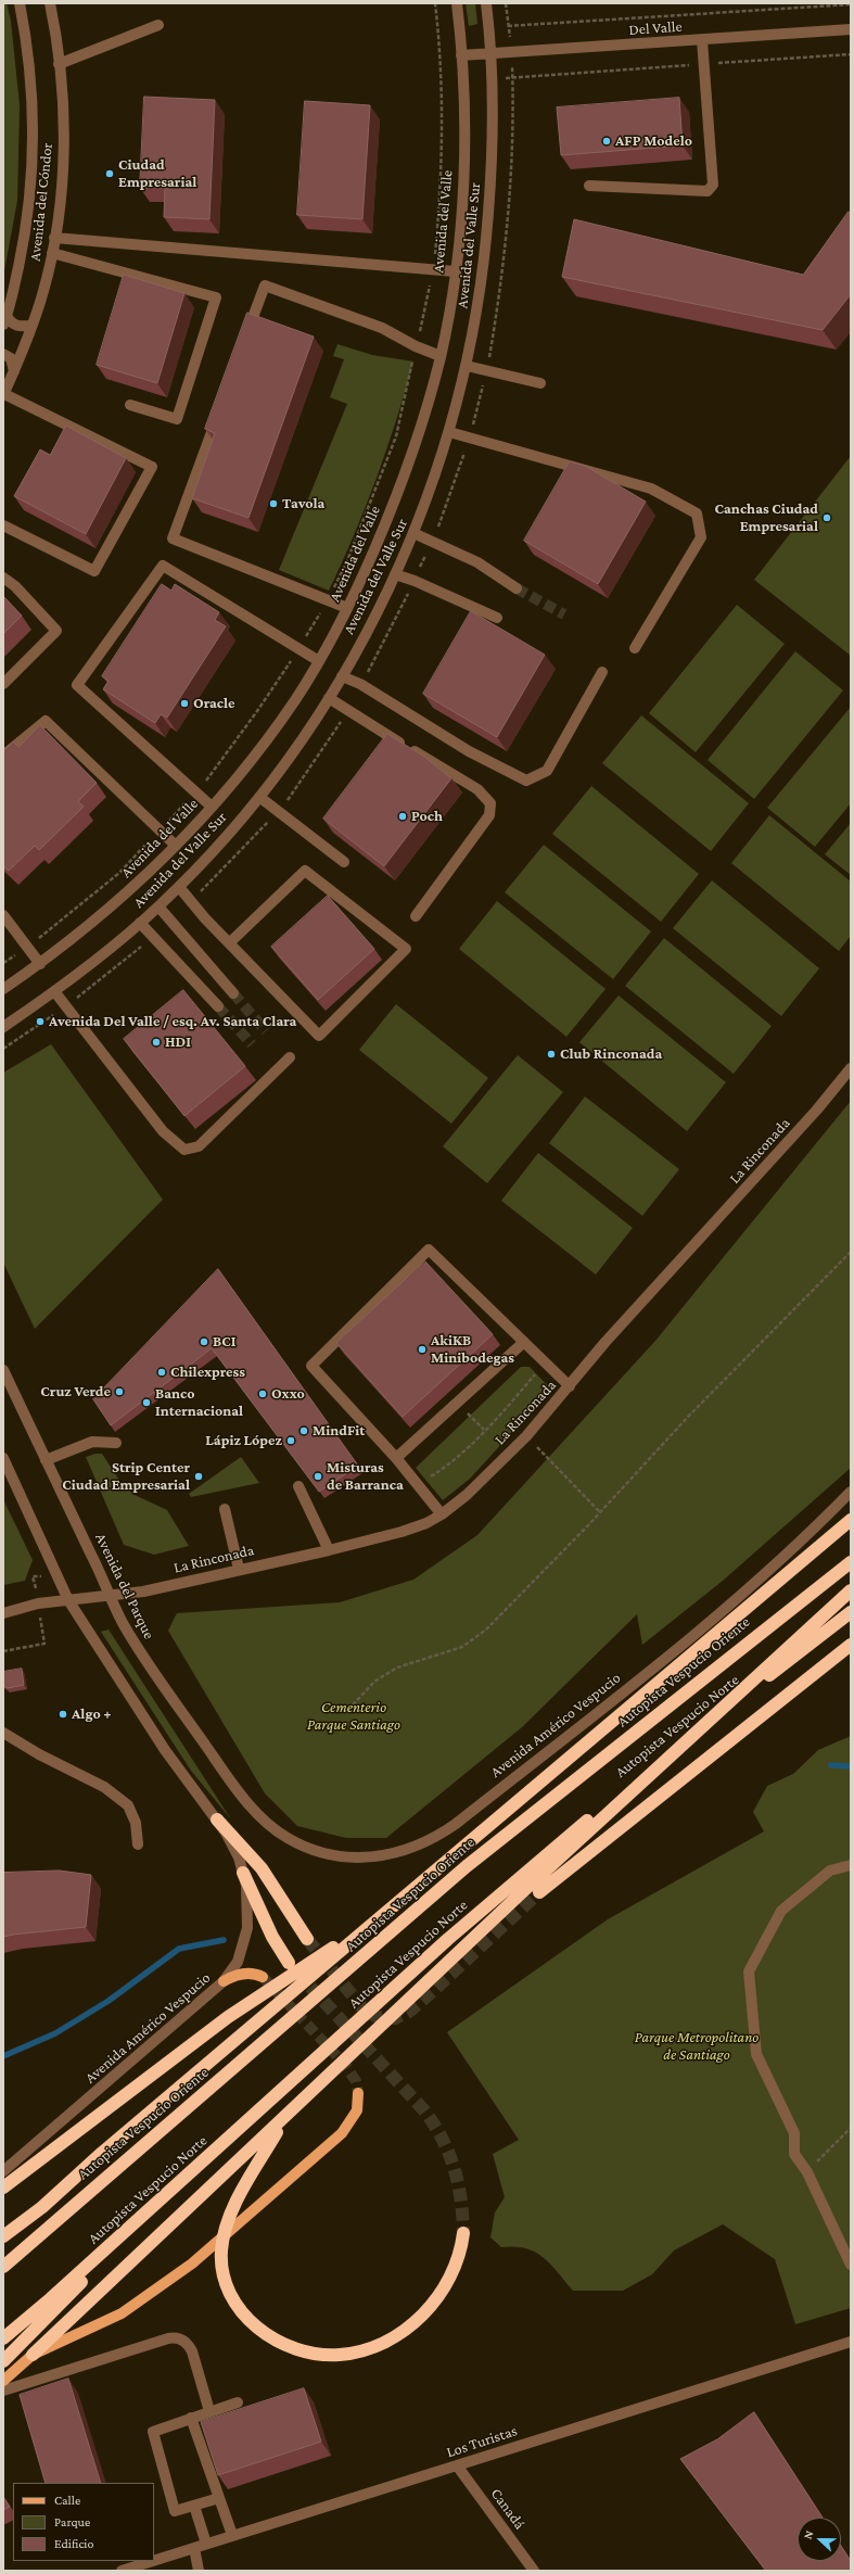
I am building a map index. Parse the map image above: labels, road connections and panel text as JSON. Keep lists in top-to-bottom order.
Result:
{
  "streets": {
    "highway": ["Autopista Vespucio Oriente", "Autopista Vespucio Norte"],
    "street": [
      "Del Valle",
      "Avenida del Cóndor",
      "Avenida del Valle",
      "Avenida del Valle Sur",
      "La Rinconada",
      "Avenida del Parque",
      "Avenida Américo Vespucio",
      "Los Turistas",
      "Canadá"
    ]
  },
  "crossings": [
    ["Del Valle", "Avenida del Valle"],
    ["Del Valle", "Avenida del Valle Sur"],
    ["La Rinconada", "Avenida del Parque"],
    ["Avenida del Parque", "Avenida Américo Vespucio"],
    ["Los Turistas", "Canadá"]
  ],
  "parks": ["Cementerio Parque Santiago", "Parque Metropolitano de Santiago"],
  "places": [
    "AFP Modelo",
    "Ciudad Empresarial",
    "Tavola",
    "Canchas Ciudad Empresarial",
    "Oracle",
    "Poch",
    "Avenida Del Valle / esq. Av. Santa Clara",
    "HDI",
    "Club Rinconada",
    "BCI",
    "AkiKB Minibodegas",
    "Chilexpress",
    "Cruz Verde",
    "Oxxo",
    "Banco Internacional",
    "MindFit",
    "Lápiz López",
    "Strip Center Ciudad Empresarial",
    "Misturas de Barranca",
    "Algo +"
  ],
  "legend": ["Calle", "Parque", "Edificio"],
  "north": "left"
}
